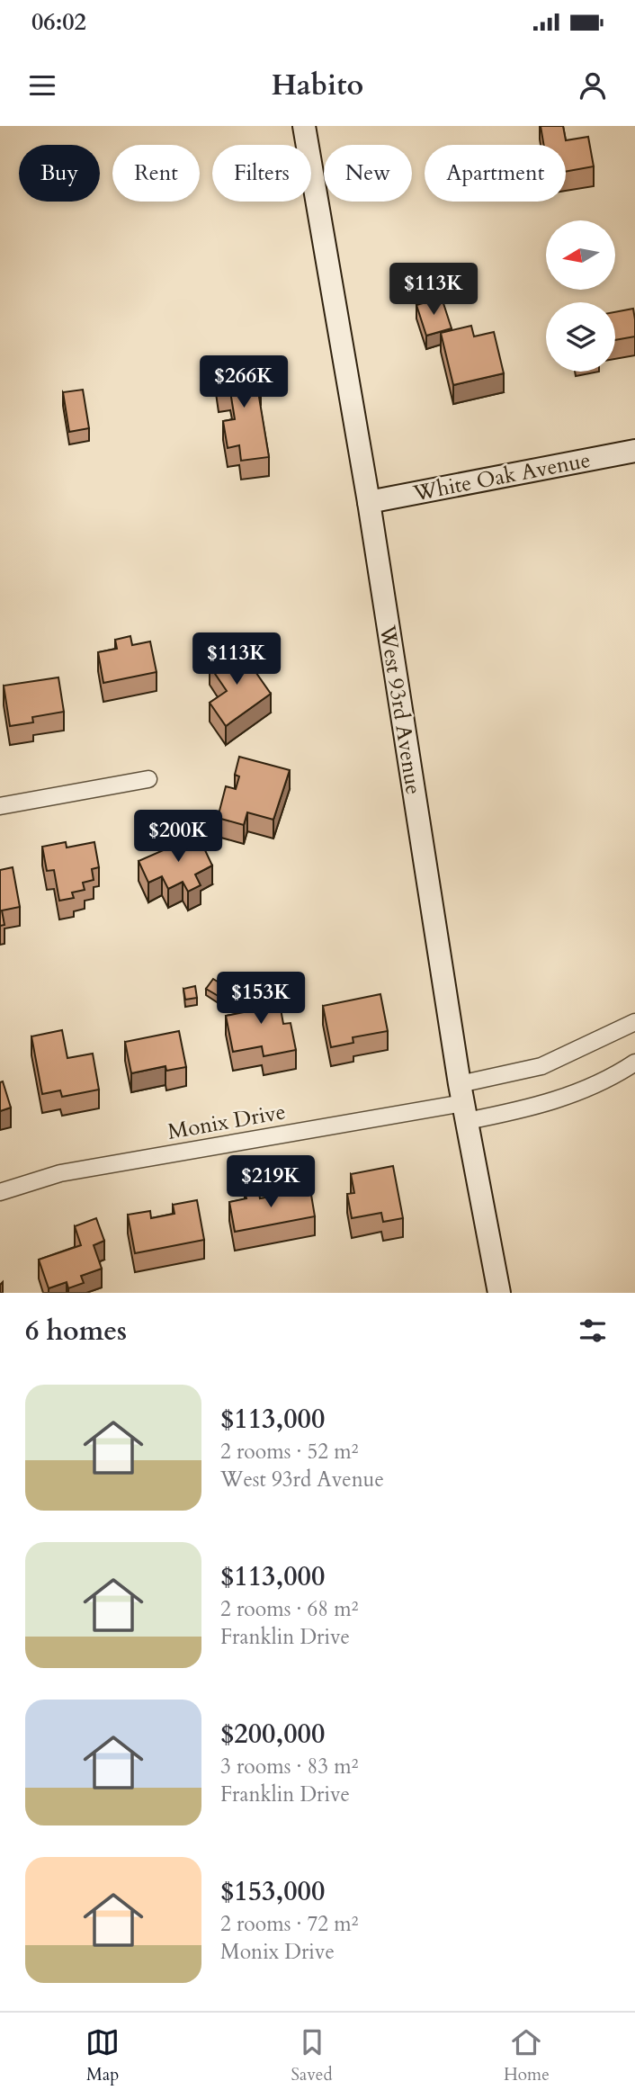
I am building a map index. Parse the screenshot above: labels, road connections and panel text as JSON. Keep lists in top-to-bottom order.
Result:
{
  "streets": {
    "street": ["White Oak Avenue", "West 93rd Avenue", "Monix Drive"]
  },
  "crossings": [
    ["White Oak Avenue", "West 93rd Avenue"],
    ["West 93rd Avenue", "Monix Drive"]
  ],
  "north": "left",
  "page": {
    "status": "06:02",
    "header": "Habito",
    "chip": [
      "Buy",
      "Rent",
      "Filters",
      "New",
      "Apartment"
    ],
    "price": [
      "$113K",
      "$266K",
      "$113K",
      "$200K",
      "$153K",
      "$219K"
    ],
    "heading": "6 homes",
    "list": [
      {
        "name": "$113,000",
        "note": "2 rooms · 52 m² · West 93rd Avenue"
      },
      {
        "name": "$113,000",
        "note": "2 rooms · 68 m² · Franklin Drive"
      },
      {
        "name": "$200,000",
        "note": "3 rooms · 83 m² · Franklin Drive"
      },
      {
        "name": "$153,000",
        "note": "2 rooms · 72 m² · Monix Drive"
      }
    ],
    "tabs": ["Map", "Saved", "Home"]
  }
}
